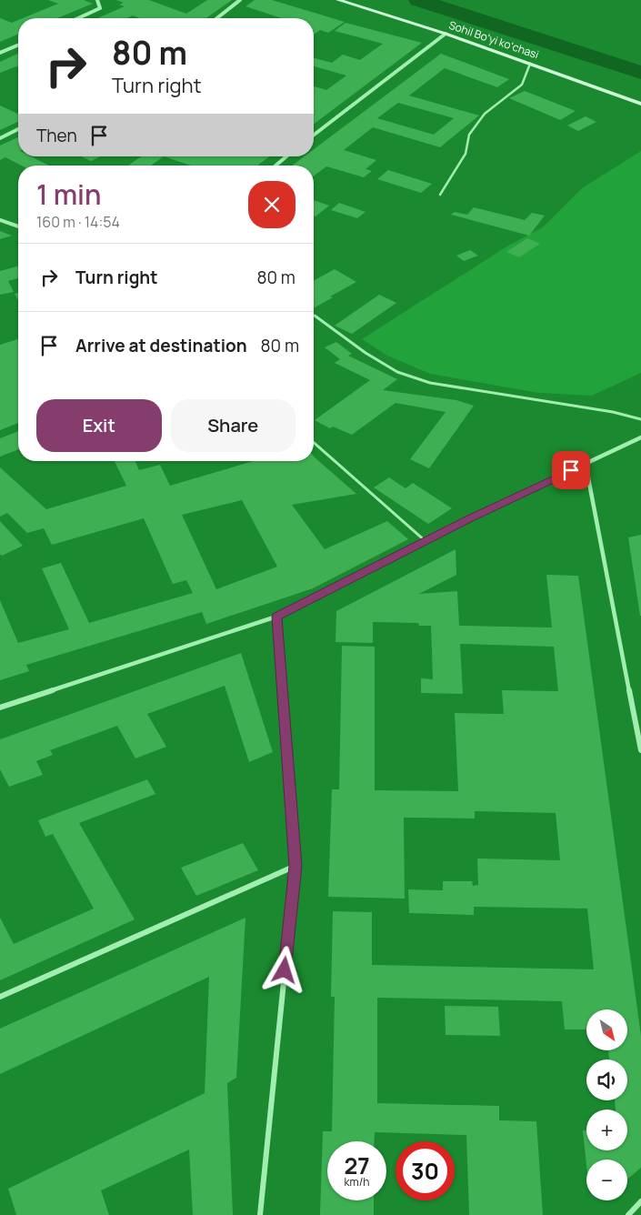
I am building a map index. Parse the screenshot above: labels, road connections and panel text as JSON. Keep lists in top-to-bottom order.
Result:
{
  "streets": {
    "main road": ["Sohil Boʻyi koʻchasi"]
  },
  "north": "bottom right",
  "page": {
    "turn": ["80 m", "Turn right"],
    "then": "Then",
    "heading": ["1 min", "160 m · 14:54"],
    "list": [
      {
        "name": "Turn right",
        "value": "80 m"
      },
      {
        "name": "Arrive at destination",
        "value": "80 m"
      }
    ],
    "buttons": ["Exit", "Share"],
    "map_buttons": ["+", "−"],
    "speed": "27 km/h",
    "limit": "30"
  }
}
